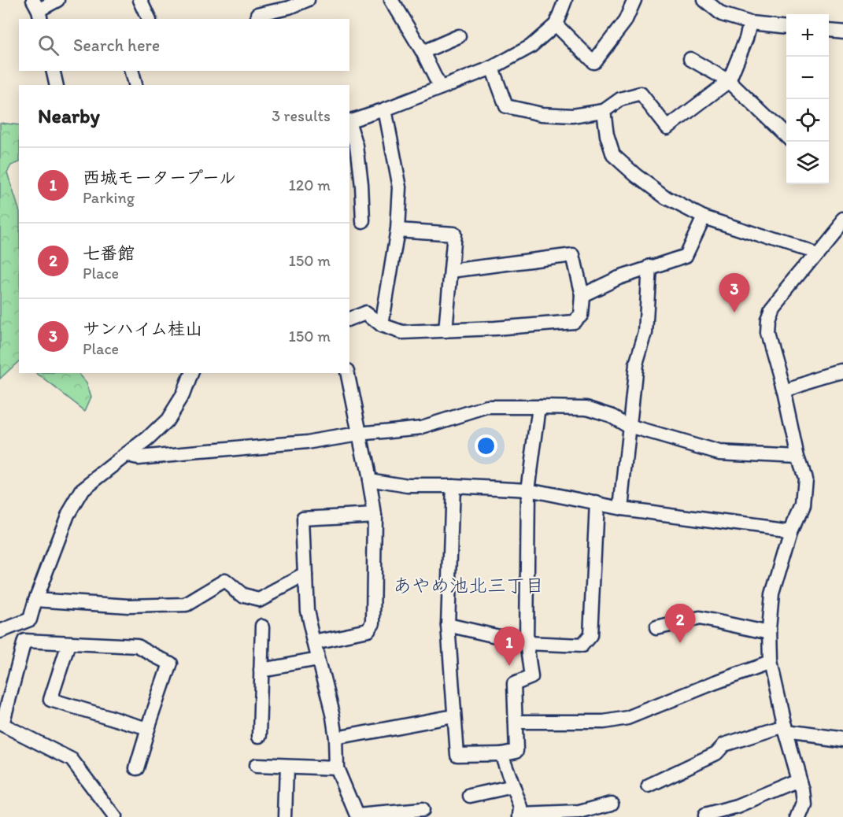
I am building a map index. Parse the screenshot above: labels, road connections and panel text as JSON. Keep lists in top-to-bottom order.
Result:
{
  "districts": ["あやめ池北三丁目"],
  "page": {
    "map_buttons": ["+", "−"],
    "search": "Search here",
    "heading": ["Nearby", "3 results"],
    "list": [
      {
        "mark": "1",
        "name": "西城モータープール",
        "note": "Parking",
        "value": "120 m"
      },
      {
        "mark": "2",
        "name": "七番館",
        "note": "Place",
        "value": "150 m"
      },
      {
        "mark": "3",
        "name": "サンハイム桂山",
        "note": "Place",
        "value": "150 m"
      }
    ],
    "pins": ["3", "2", "1"]
  }
}
